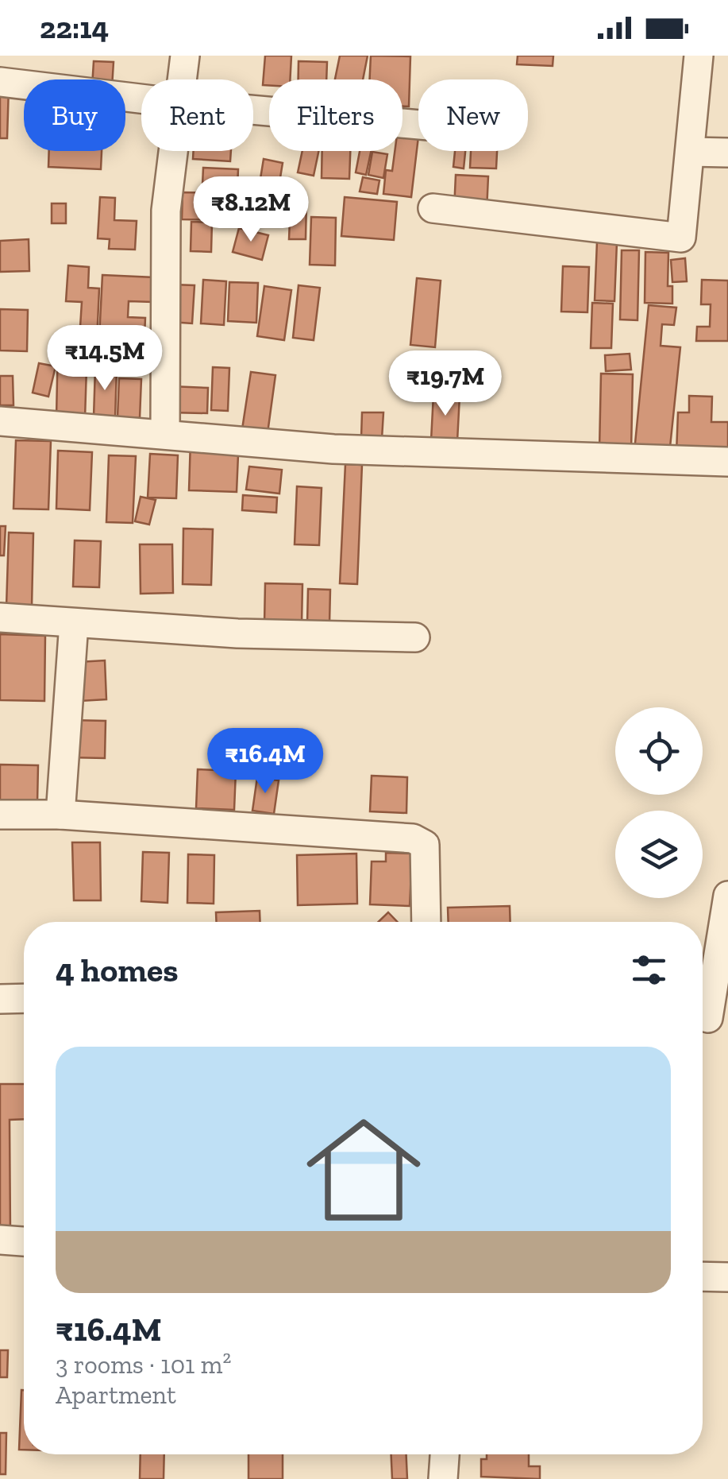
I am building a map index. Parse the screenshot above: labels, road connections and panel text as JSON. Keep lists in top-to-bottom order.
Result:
{
  "page": {
    "status": "22:14",
    "chip": [
      "Buy",
      "Rent",
      "Filters",
      "New"
    ],
    "price": [
      "₹8.12M",
      "₹14.5M",
      "₹19.7M",
      "₹16.4M"
    ],
    "heading": "4 homes",
    "list": [
      {
        "name": "₹16.4M",
        "note": "3 rooms · 101 m² · Apartment"
      }
    ]
  }
}
